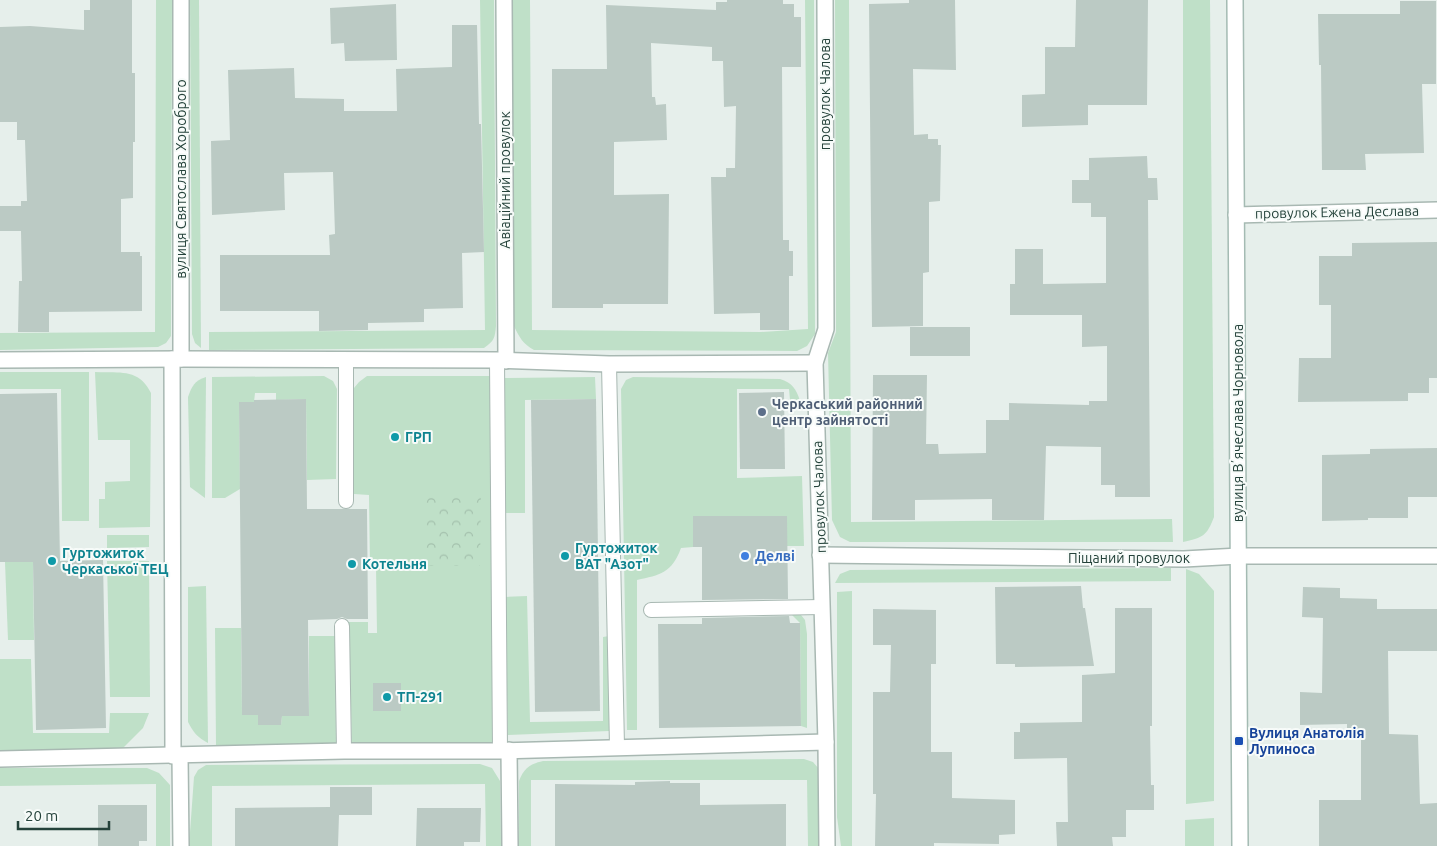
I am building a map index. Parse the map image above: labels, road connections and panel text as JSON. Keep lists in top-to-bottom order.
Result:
{
  "streets": {
    "street": [
      "провулок Чалова",
      "вулиця Святослава Хороброго",
      "Авіаційний провулок",
      "провулок Ежена Деслава",
      "вулиця Вʼячеслава Чорновола",
      "Піщаний провулок"
    ]
  },
  "crossings": [
    ["провулок Чалова", "Піщаний провулок"],
    ["провулок Ежена Деслава", "вулиця Вʼячеслава Чорновола"],
    ["вулиця Вʼячеслава Чорновола", "Піщаний провулок"]
  ],
  "places": {
    "other": [
      "Черкаський районний центр зайнятості",
      "ГРП",
      "Гуртожиток ВАТ \"Азот\"",
      "Делві",
      "Гуртожиток Черкаської ТЕЦ",
      "Котельня",
      "ТП-291"
    ],
    "transit": ["Вулиця Анатолія Лупиноса"]
  },
  "scale_bar": "20 m"
}
